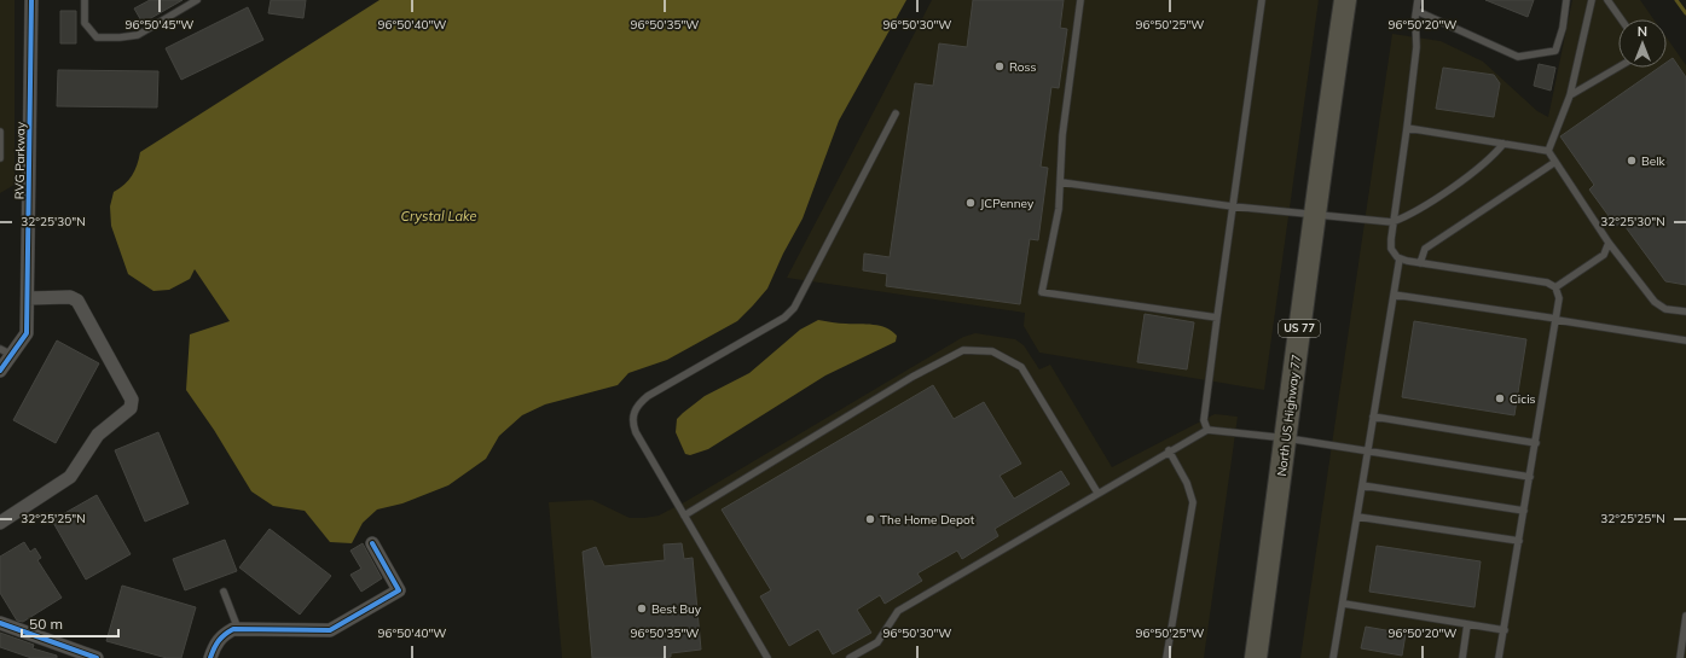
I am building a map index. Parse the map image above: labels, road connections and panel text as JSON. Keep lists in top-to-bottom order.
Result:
{
  "streets": {
    "main road": ["US 77", "North US Highway 77"],
    "street": ["RVG Parkway"]
  },
  "water": ["Crystal Lake"],
  "places": [
    "Ross",
    "Belk",
    "JCPenney",
    "Cicis",
    "The Home Depot",
    "Best Buy"
  ],
  "scale_bar": "50 m",
  "north": "top",
  "coordinates": [
    "96°50'45\"W",
    "96°50'40\"W",
    "96°50'35\"W",
    "96°50'30\"W",
    "96°50'25\"W",
    "96°50'20\"W",
    "32°25'30\"N",
    "32°25'25\"N"
  ]
}
